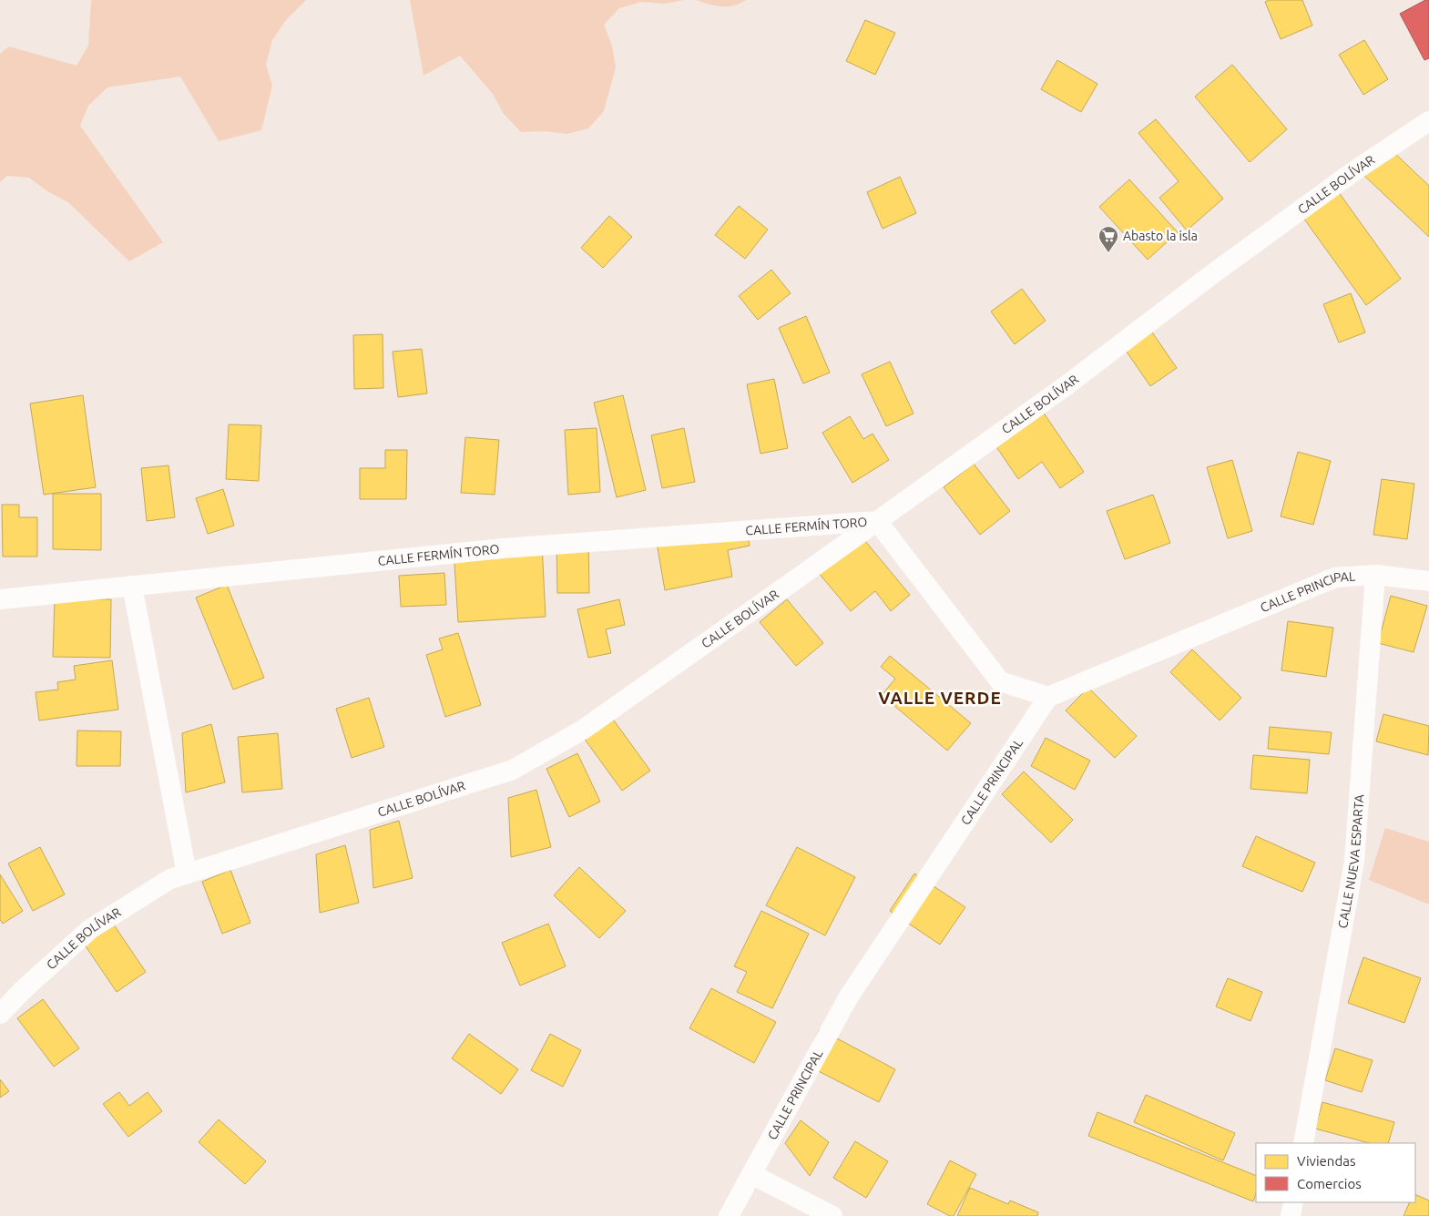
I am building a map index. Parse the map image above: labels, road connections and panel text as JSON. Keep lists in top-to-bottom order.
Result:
{
  "streets": {
    "street": [
      "CALLE BOLÍVAR",
      "CALLE FERMÍN TORO",
      "CALLE PRINCIPAL",
      "CALLE NUEVA ESPARTA"
    ]
  },
  "crossings": [
    ["CALLE BOLÍVAR", "CALLE FERMÍN TORO"],
    ["CALLE PRINCIPAL", "CALLE NUEVA ESPARTA"]
  ],
  "districts": ["VALLE VERDE"],
  "places": {
    "supermarket": ["Abasto la isla"]
  },
  "legend": ["Viviendas", "Comercios"]
}
